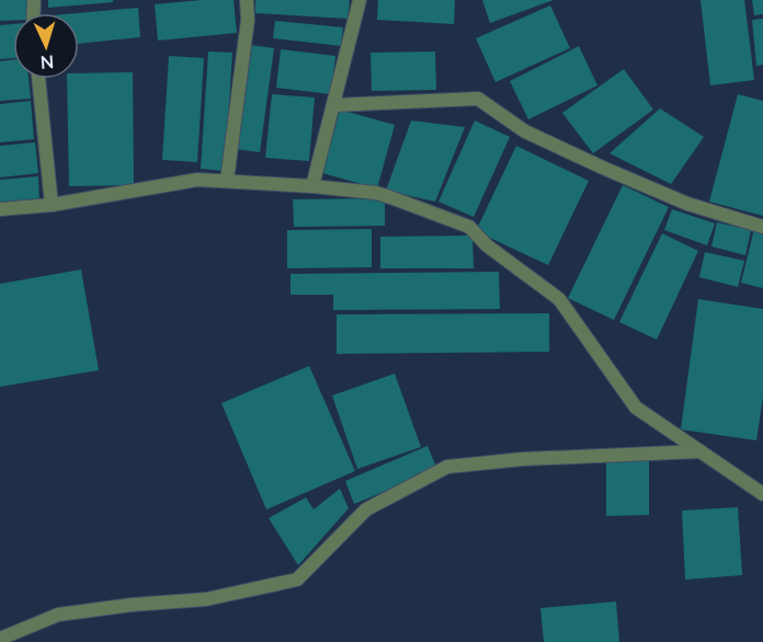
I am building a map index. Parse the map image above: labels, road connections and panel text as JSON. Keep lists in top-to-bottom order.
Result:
{
  "north": "bottom"
}
